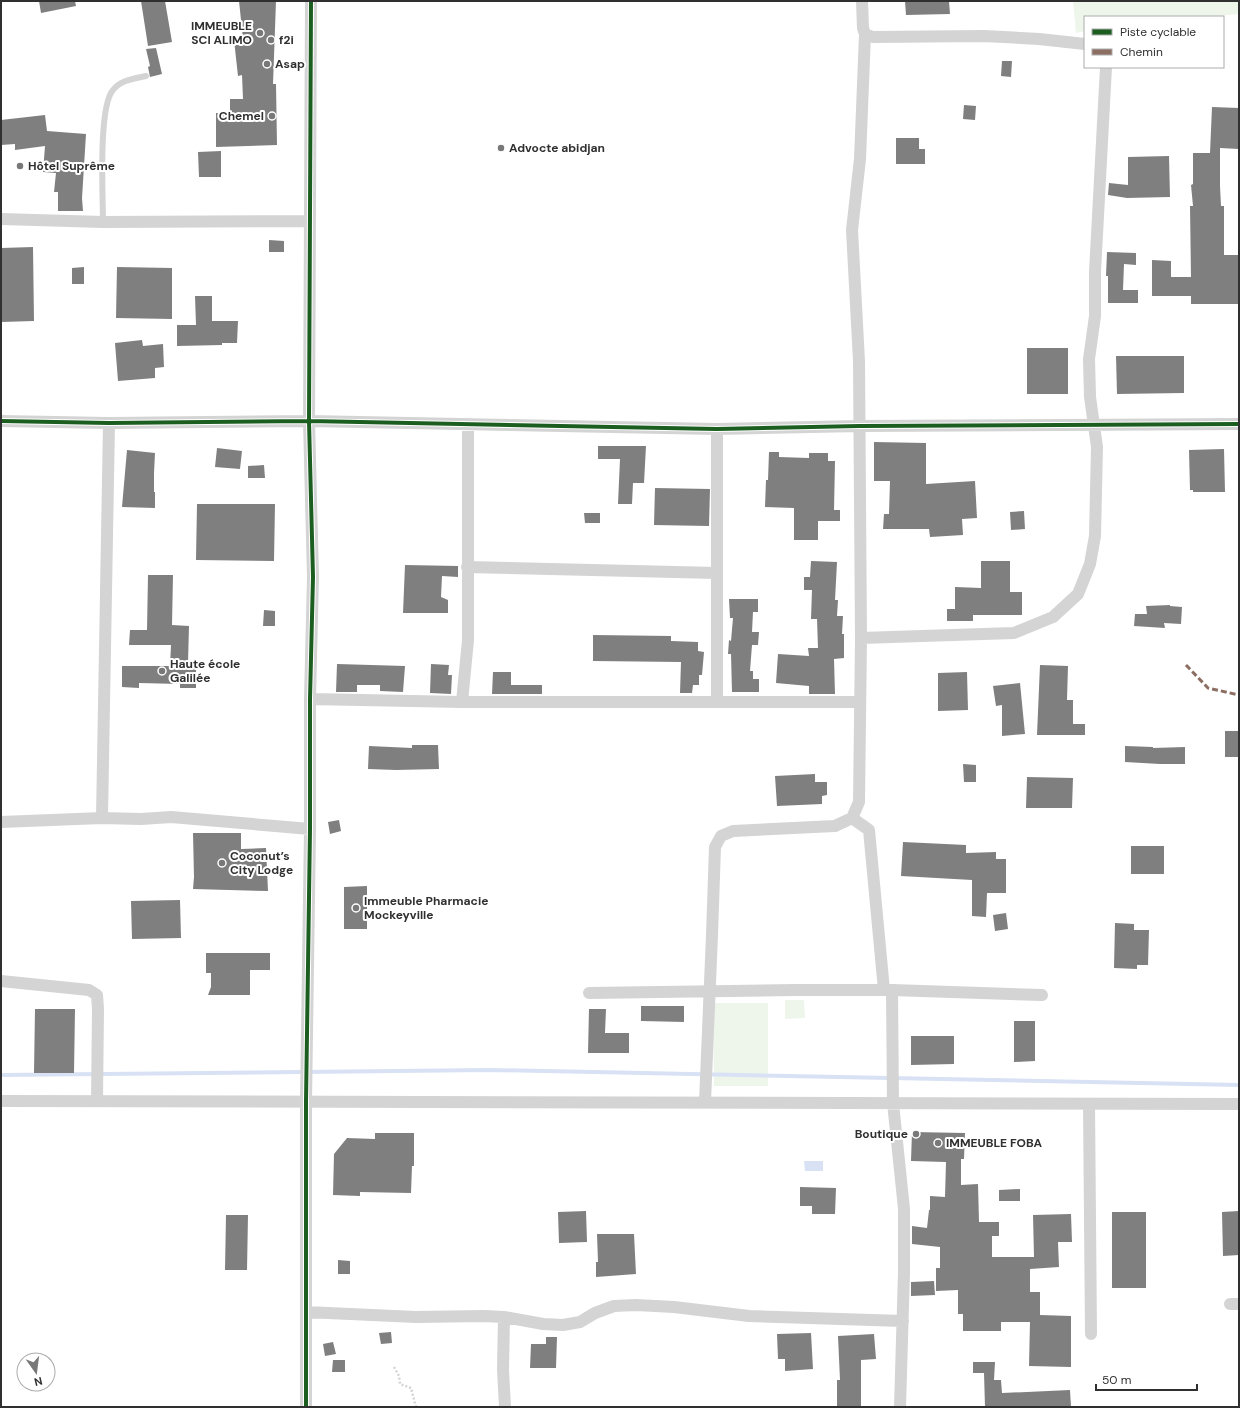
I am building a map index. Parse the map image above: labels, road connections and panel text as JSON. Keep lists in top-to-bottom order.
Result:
{
  "places": [
    "IMMEUBLE SCI ALIMO",
    "f2i",
    "Asap",
    "Chemel",
    "Advocte abidjan",
    "Hôtel Suprême",
    "Haute école Galilée",
    "Coconut’s City Lodge",
    "Immeuble Pharmacie Mockeyville",
    "Boutique",
    "IMMEUBLE FOBA"
  ],
  "legend": ["Piste cyclable", "Chemin"],
  "scale_bar": "50 m",
  "north": "bottom"
}
